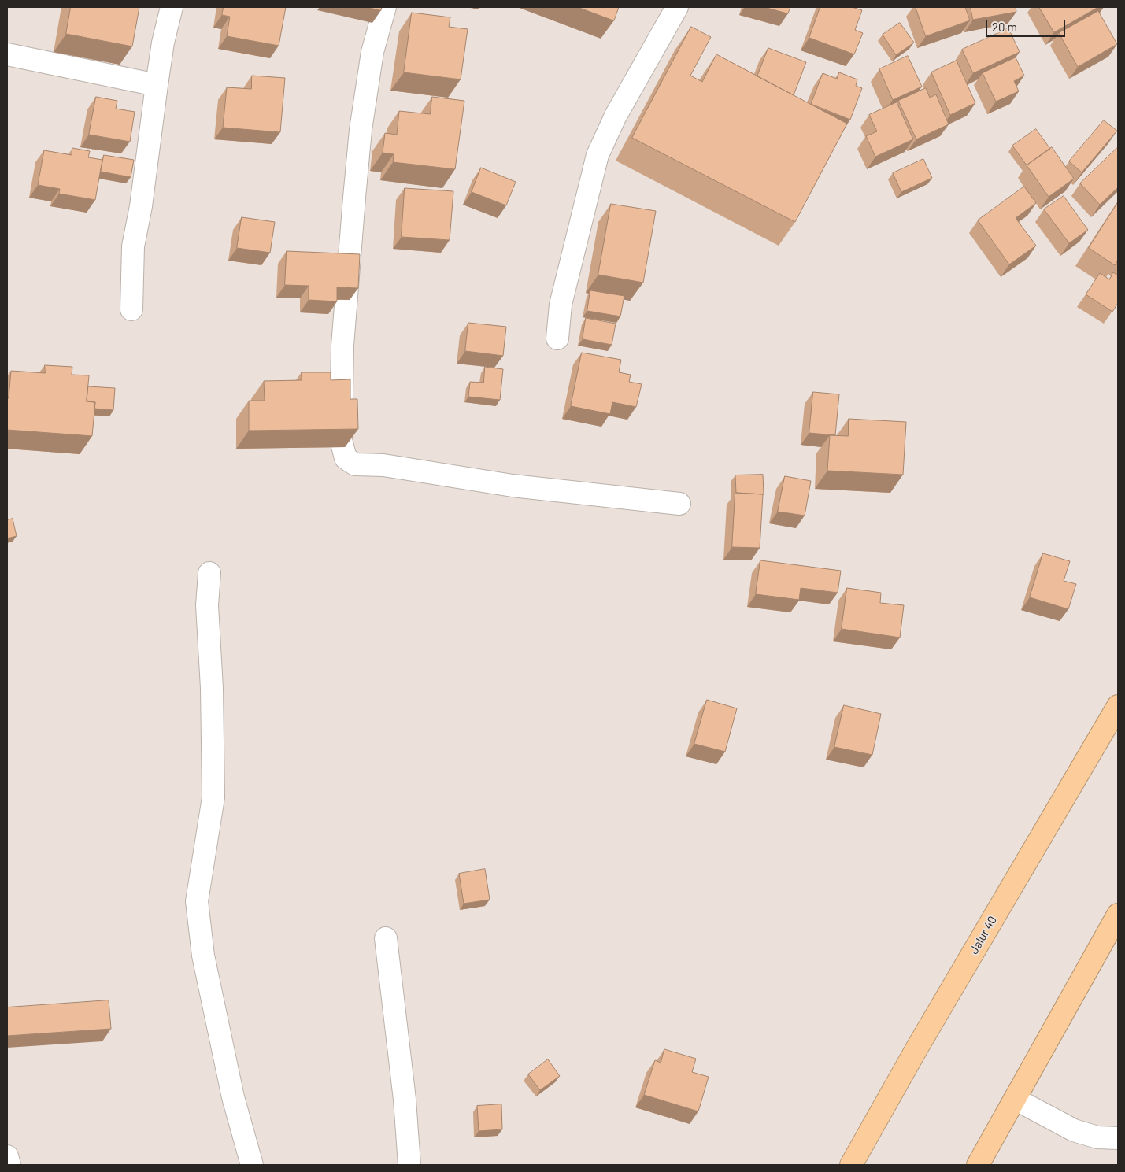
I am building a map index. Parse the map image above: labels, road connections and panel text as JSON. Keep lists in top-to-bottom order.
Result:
{
  "streets": {
    "highway": ["Jalur 40"]
  },
  "scale_bar": "20 m"
}
